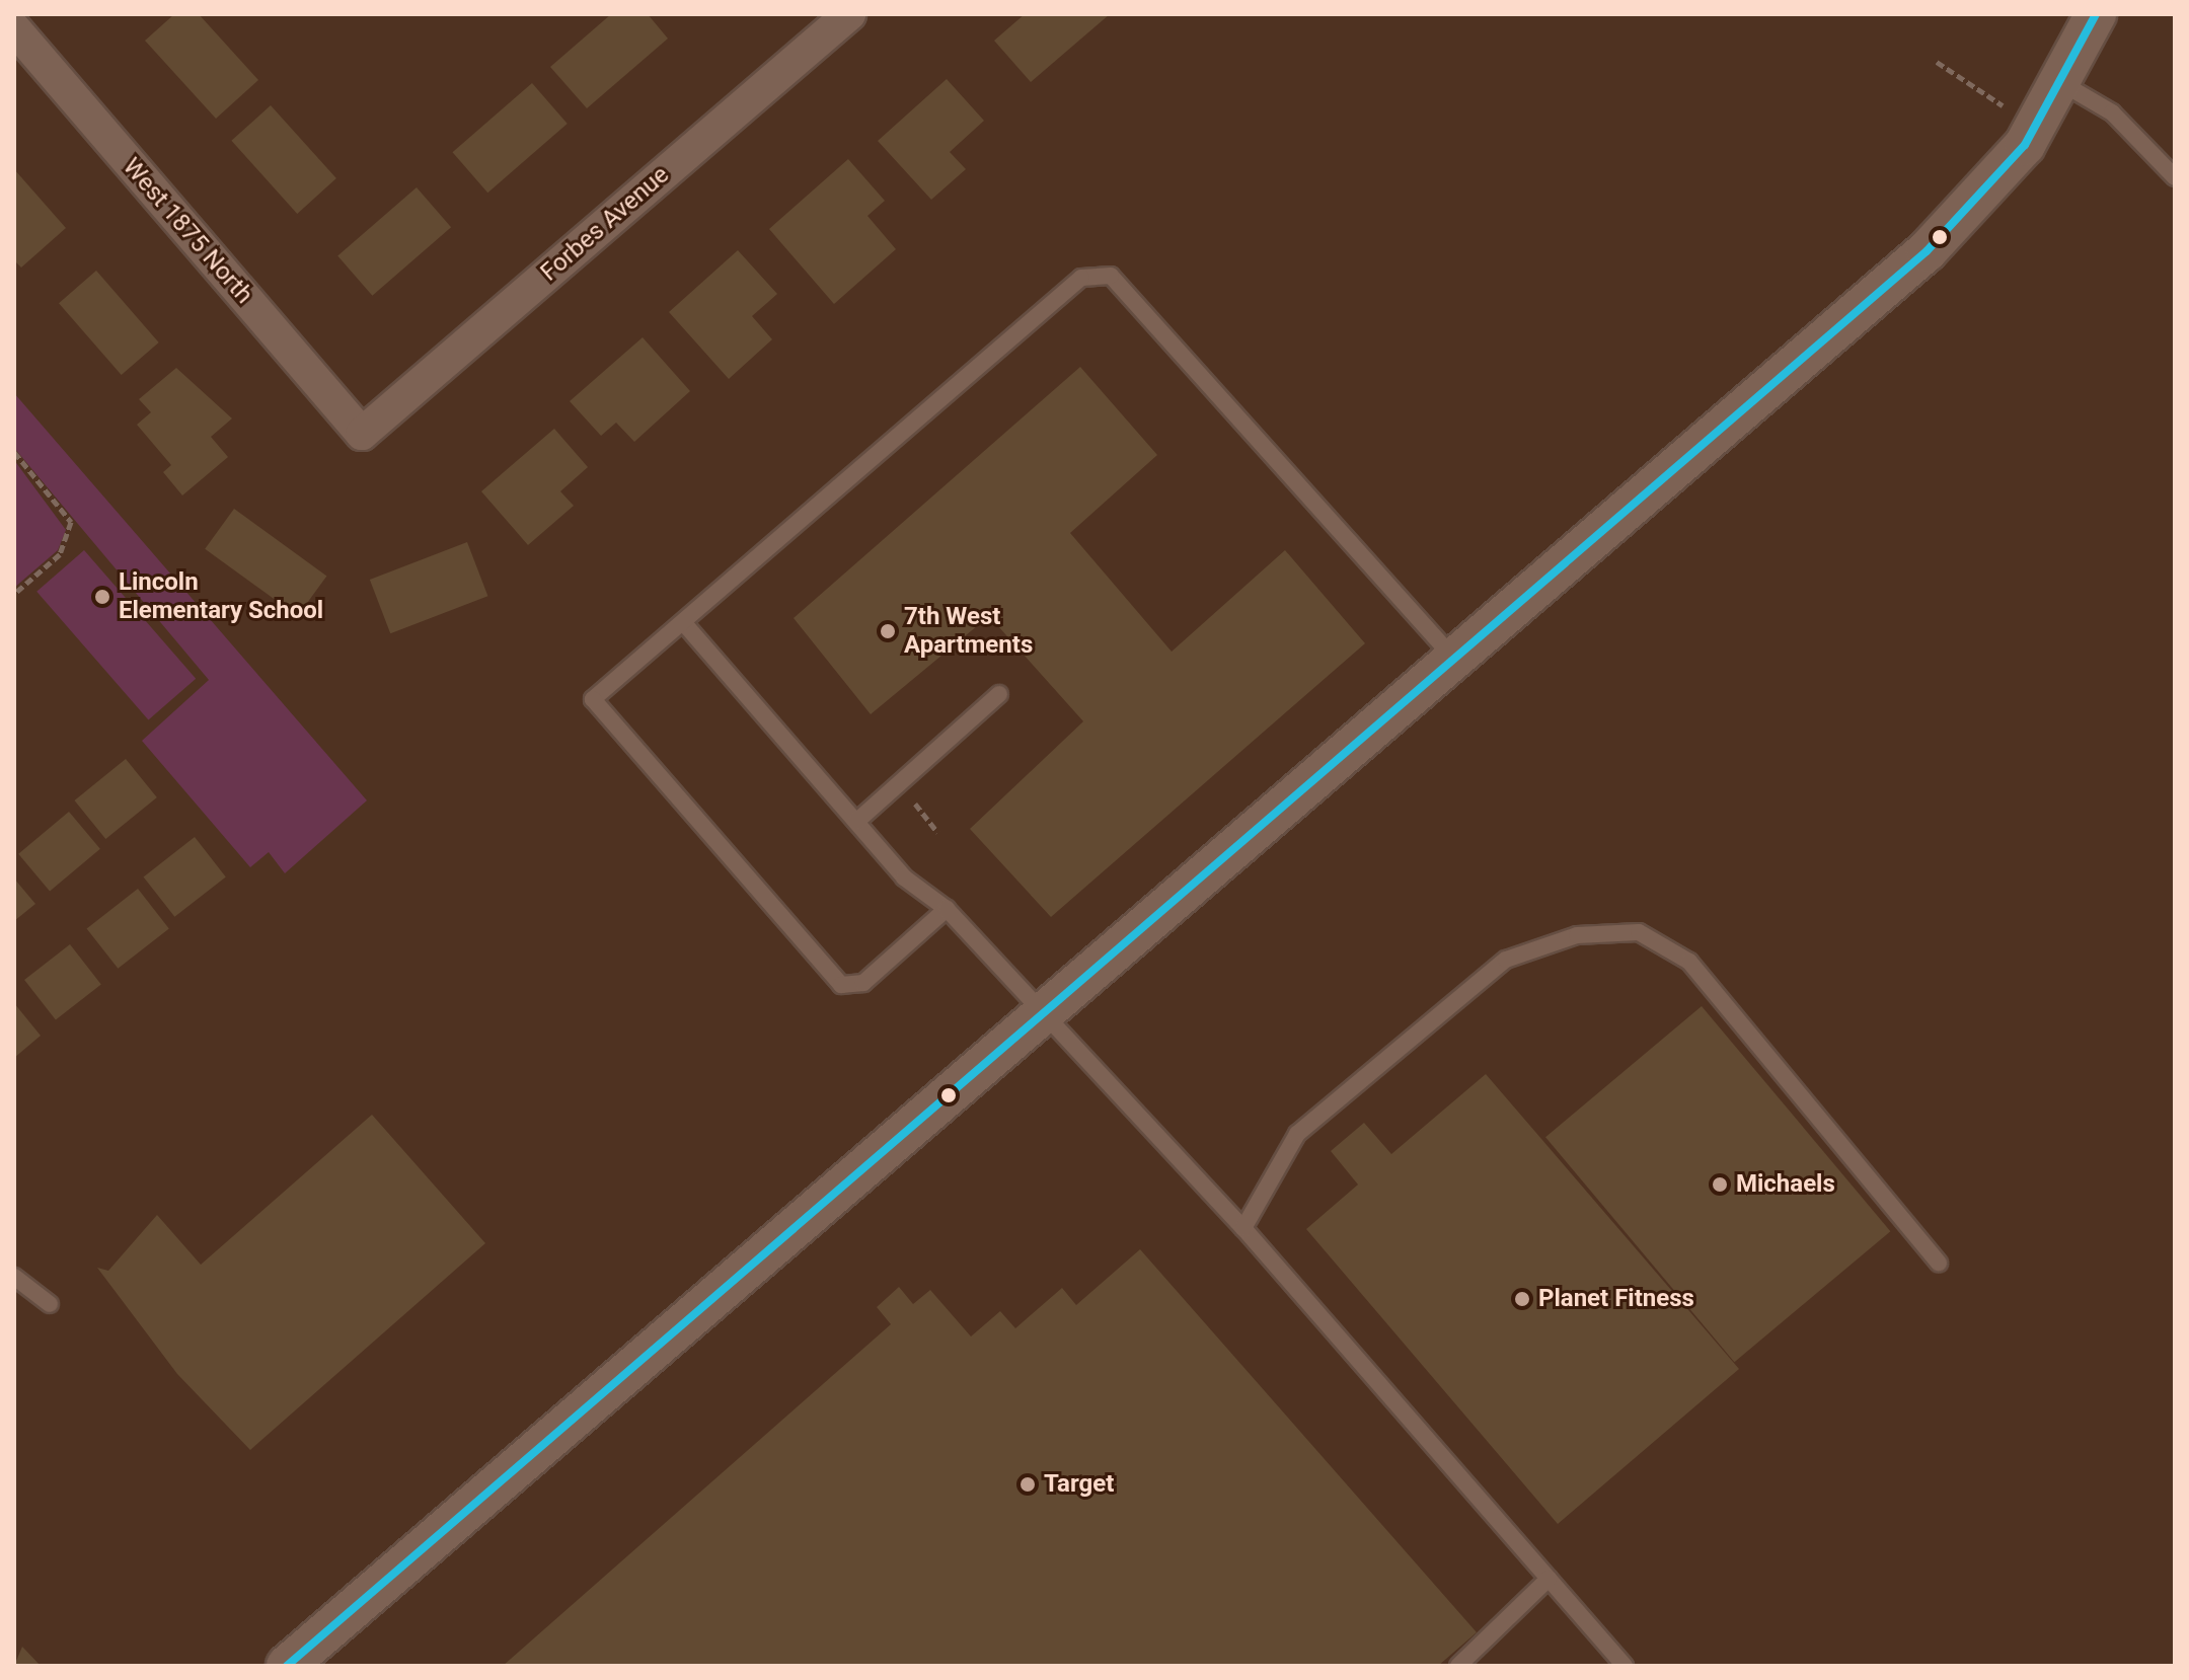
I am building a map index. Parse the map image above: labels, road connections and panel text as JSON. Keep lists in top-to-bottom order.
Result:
{
  "streets": {
    "street": ["Forbes Avenue", "West 1875 North"]
  },
  "crossings": [
    ["Forbes Avenue", "West 1875 North"]
  ],
  "places": [
    "Lincoln Elementary School",
    "7th West Apartments",
    "Michaels",
    "Planet Fitness",
    "Target"
  ]
}
